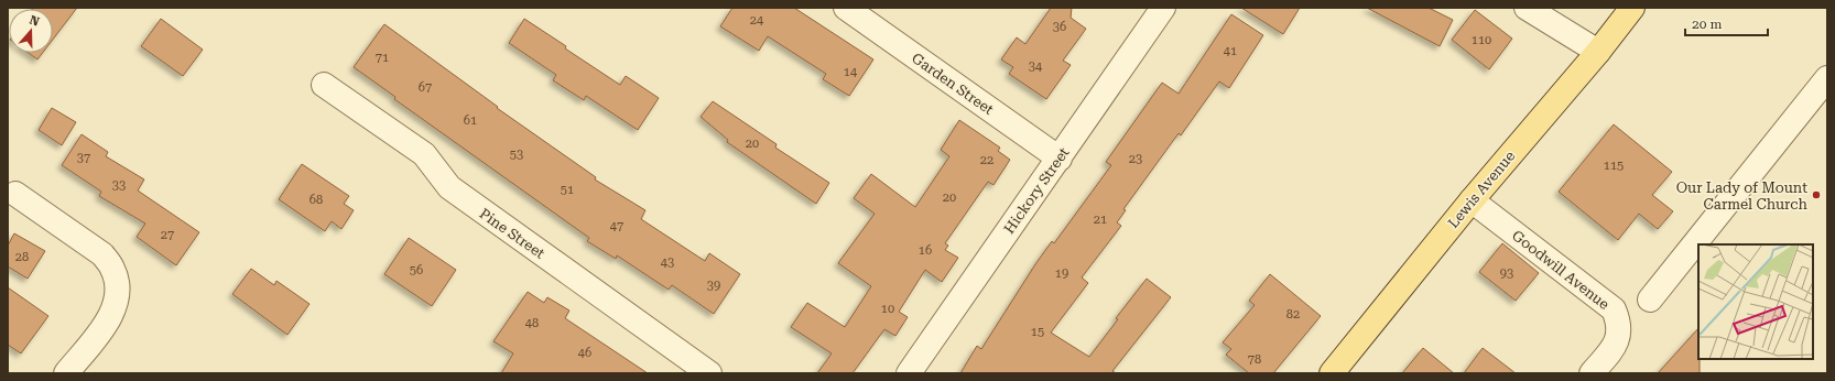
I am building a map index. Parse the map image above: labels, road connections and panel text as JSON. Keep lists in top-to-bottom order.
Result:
{
  "streets": {
    "main road": ["Lewis Avenue"],
    "street": [
      "Garden Street",
      "Hickory Street",
      "Pine Street",
      "Goodwill Avenue"
    ]
  },
  "crossings": [
    ["Garden Street", "Hickory Street"],
    ["Lewis Avenue", "Goodwill Avenue"]
  ],
  "places": ["Our Lady of Mount Carmel Church"],
  "house_numbers": [
    "24",
    "36",
    "110",
    "41",
    "71",
    "34",
    "14",
    "67",
    "61",
    "20",
    "53",
    "37",
    "23",
    "22",
    "115",
    "33",
    "51",
    "20",
    "68",
    "21",
    "47",
    "27",
    "16",
    "28",
    "43",
    "56",
    "19",
    "93",
    "39",
    "10",
    "82",
    "48",
    "15",
    "46",
    "78"
  ],
  "scale_bar": "20 m",
  "north": "top"
}
